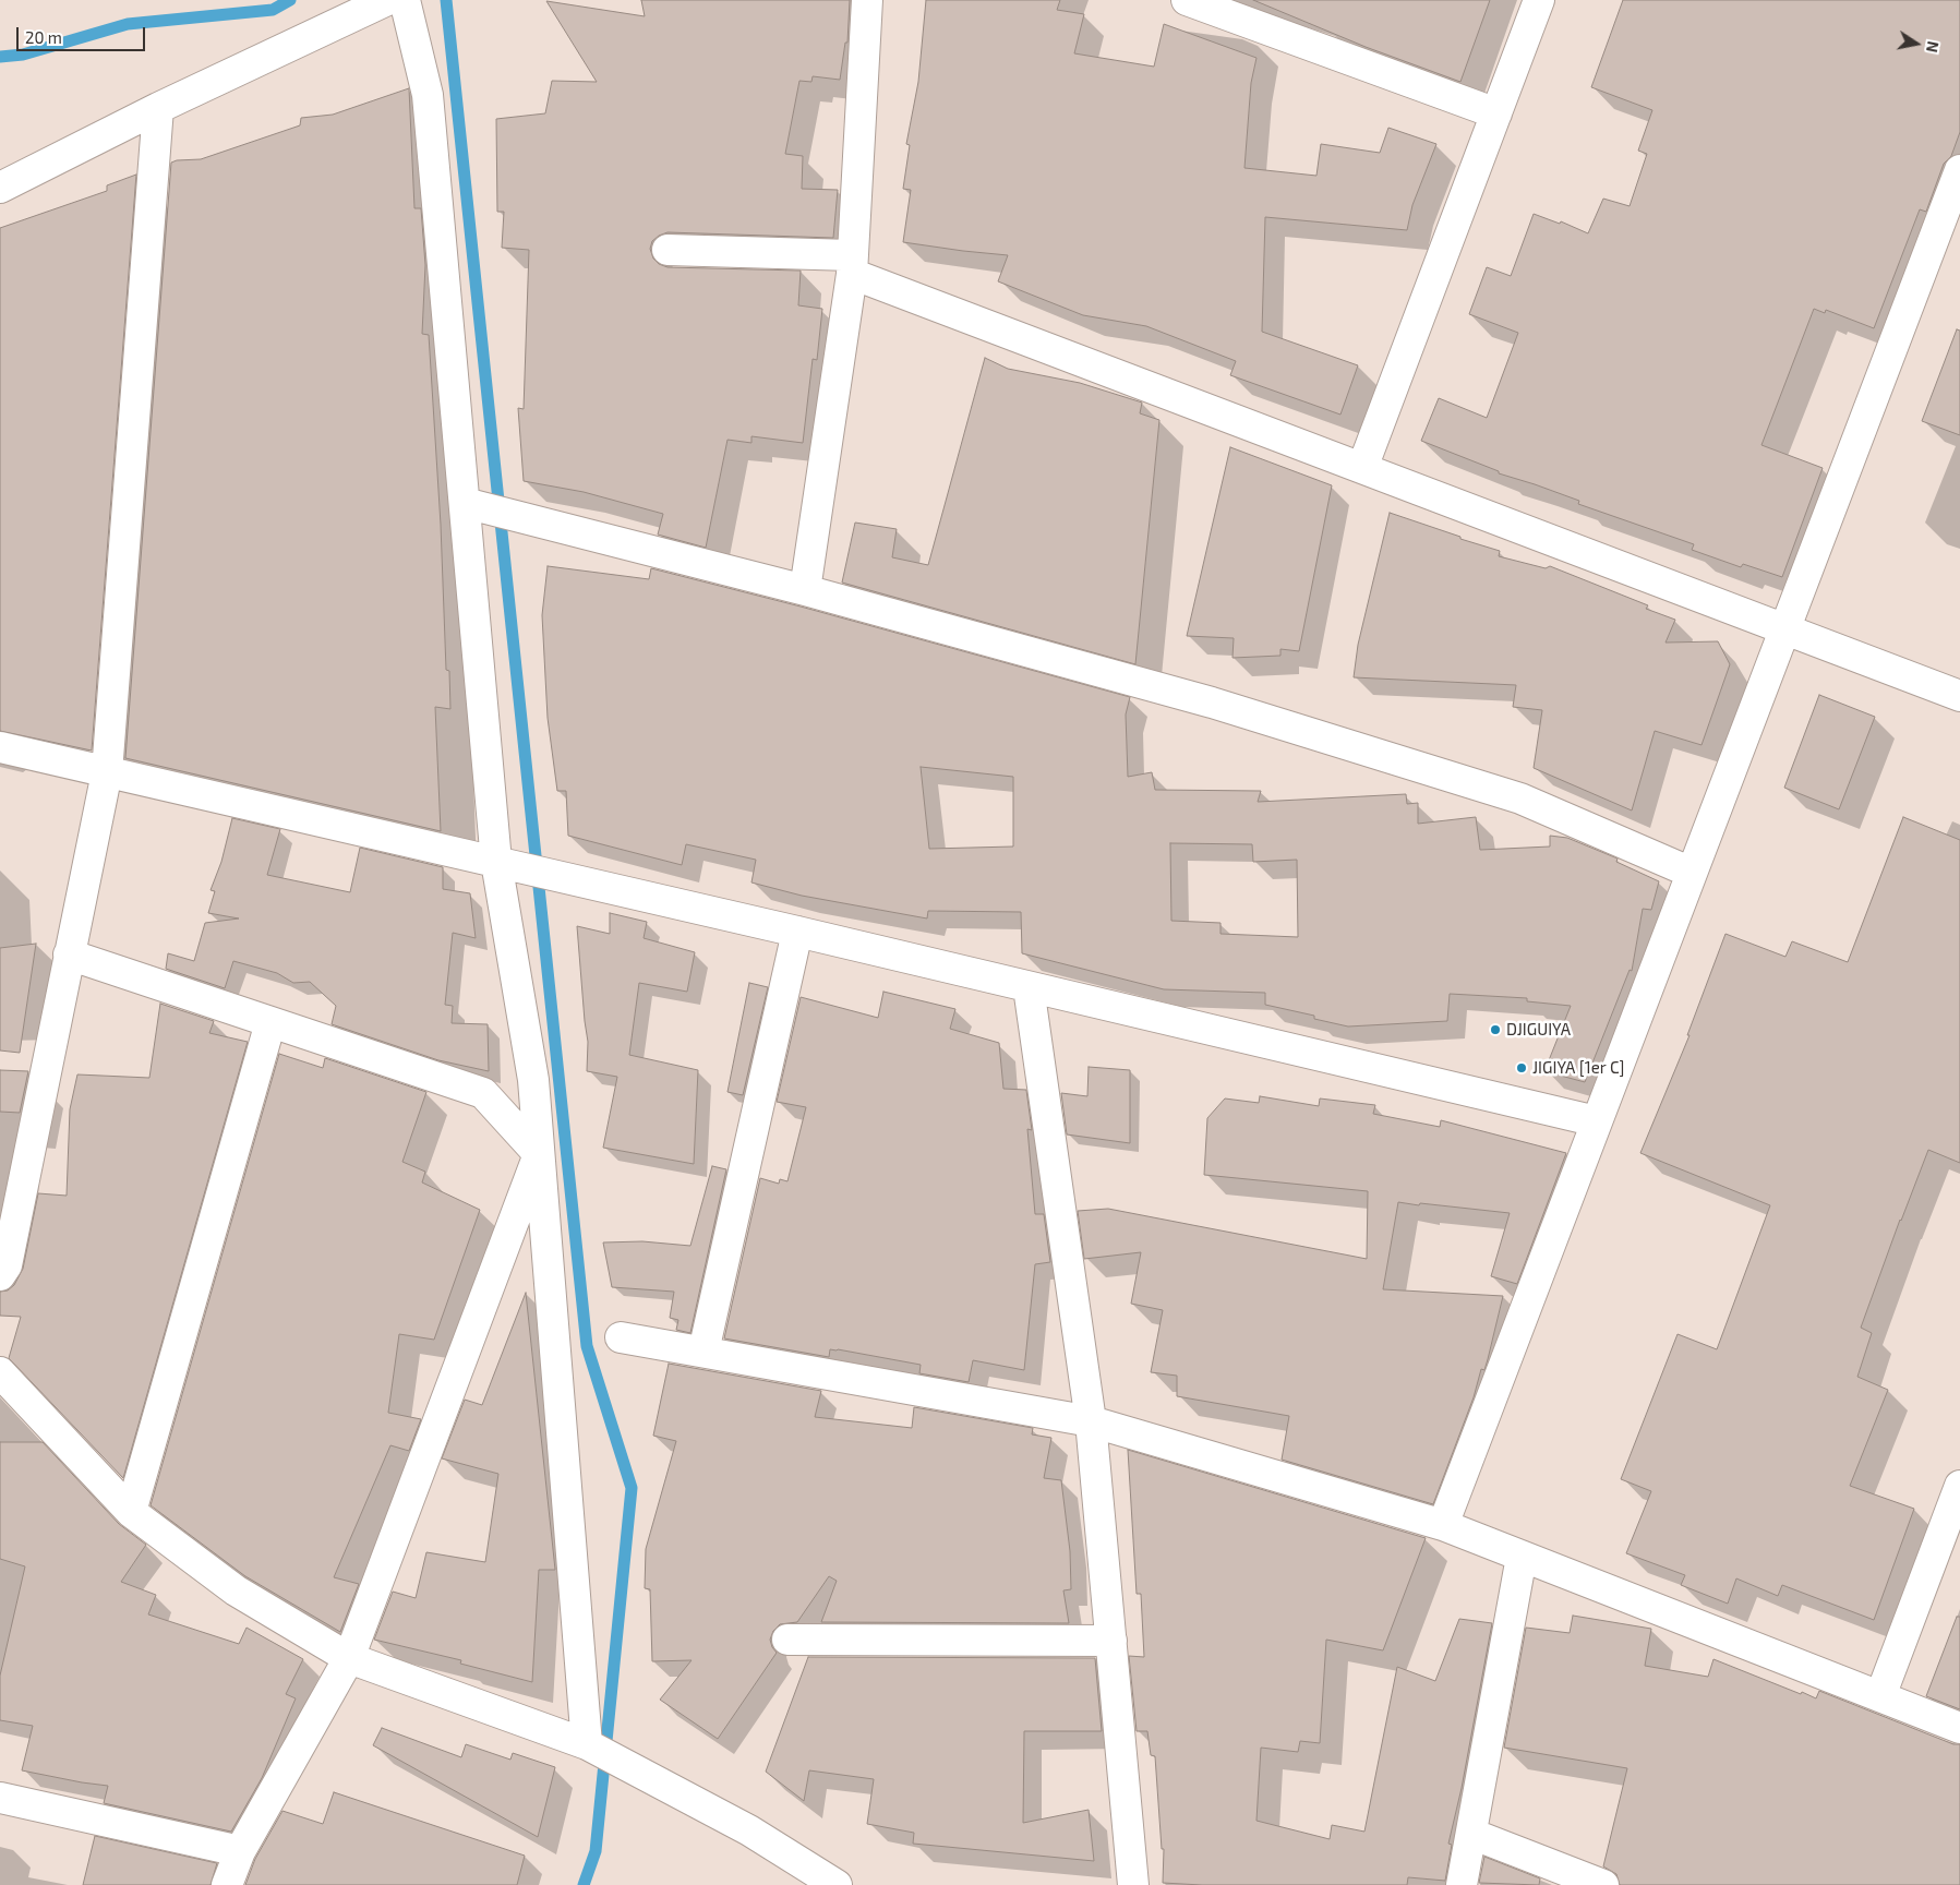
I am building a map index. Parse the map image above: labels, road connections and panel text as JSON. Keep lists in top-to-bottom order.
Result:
{
  "places": ["DJIGUIYA", "JIGIYA [1er C]"],
  "scale_bar": "20 m",
  "north": "right"
}
